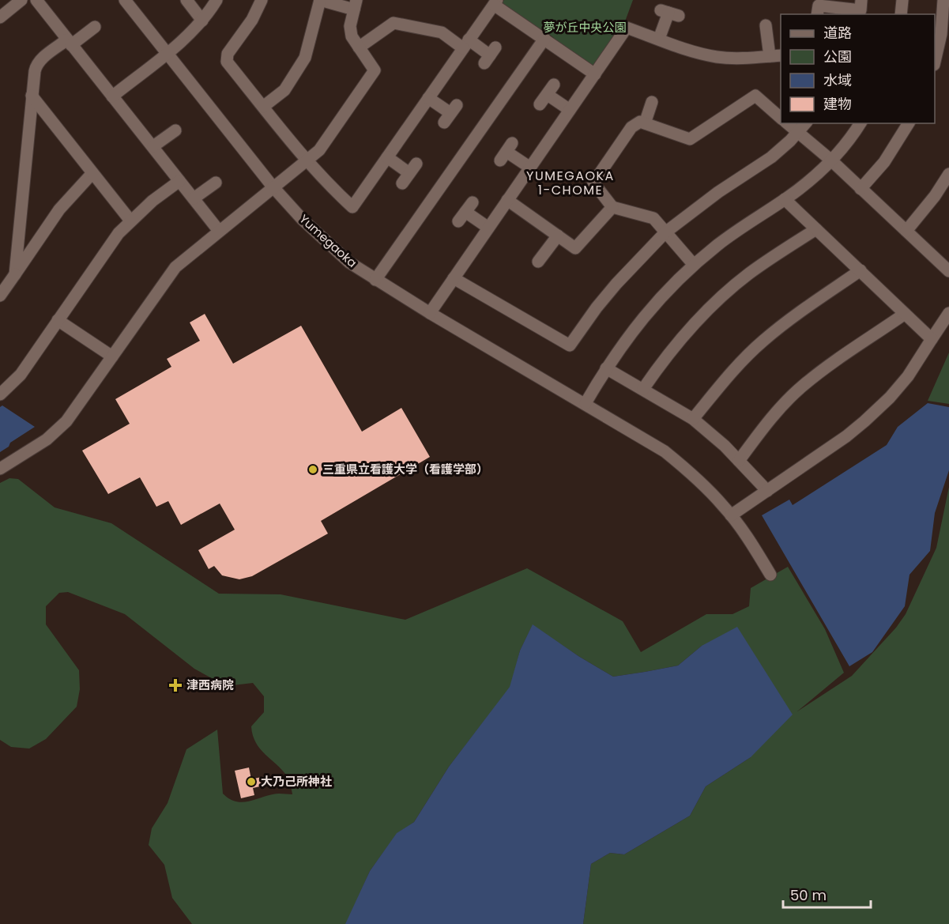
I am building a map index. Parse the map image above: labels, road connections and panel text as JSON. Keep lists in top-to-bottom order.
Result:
{
  "streets": {
    "street": ["Yumegaoka"]
  },
  "districts": ["YUMEGAOKA 1-CHOME"],
  "parks": ["夢が丘中央公園"],
  "places": {
    "other": ["三重県立看護大学（看護学部）", "大乃己所神社"],
    "health": ["津西病院"]
  },
  "legend": [
    "道路",
    "公園",
    "水域",
    "建物"
  ],
  "scale_bar": "50 m"
}
